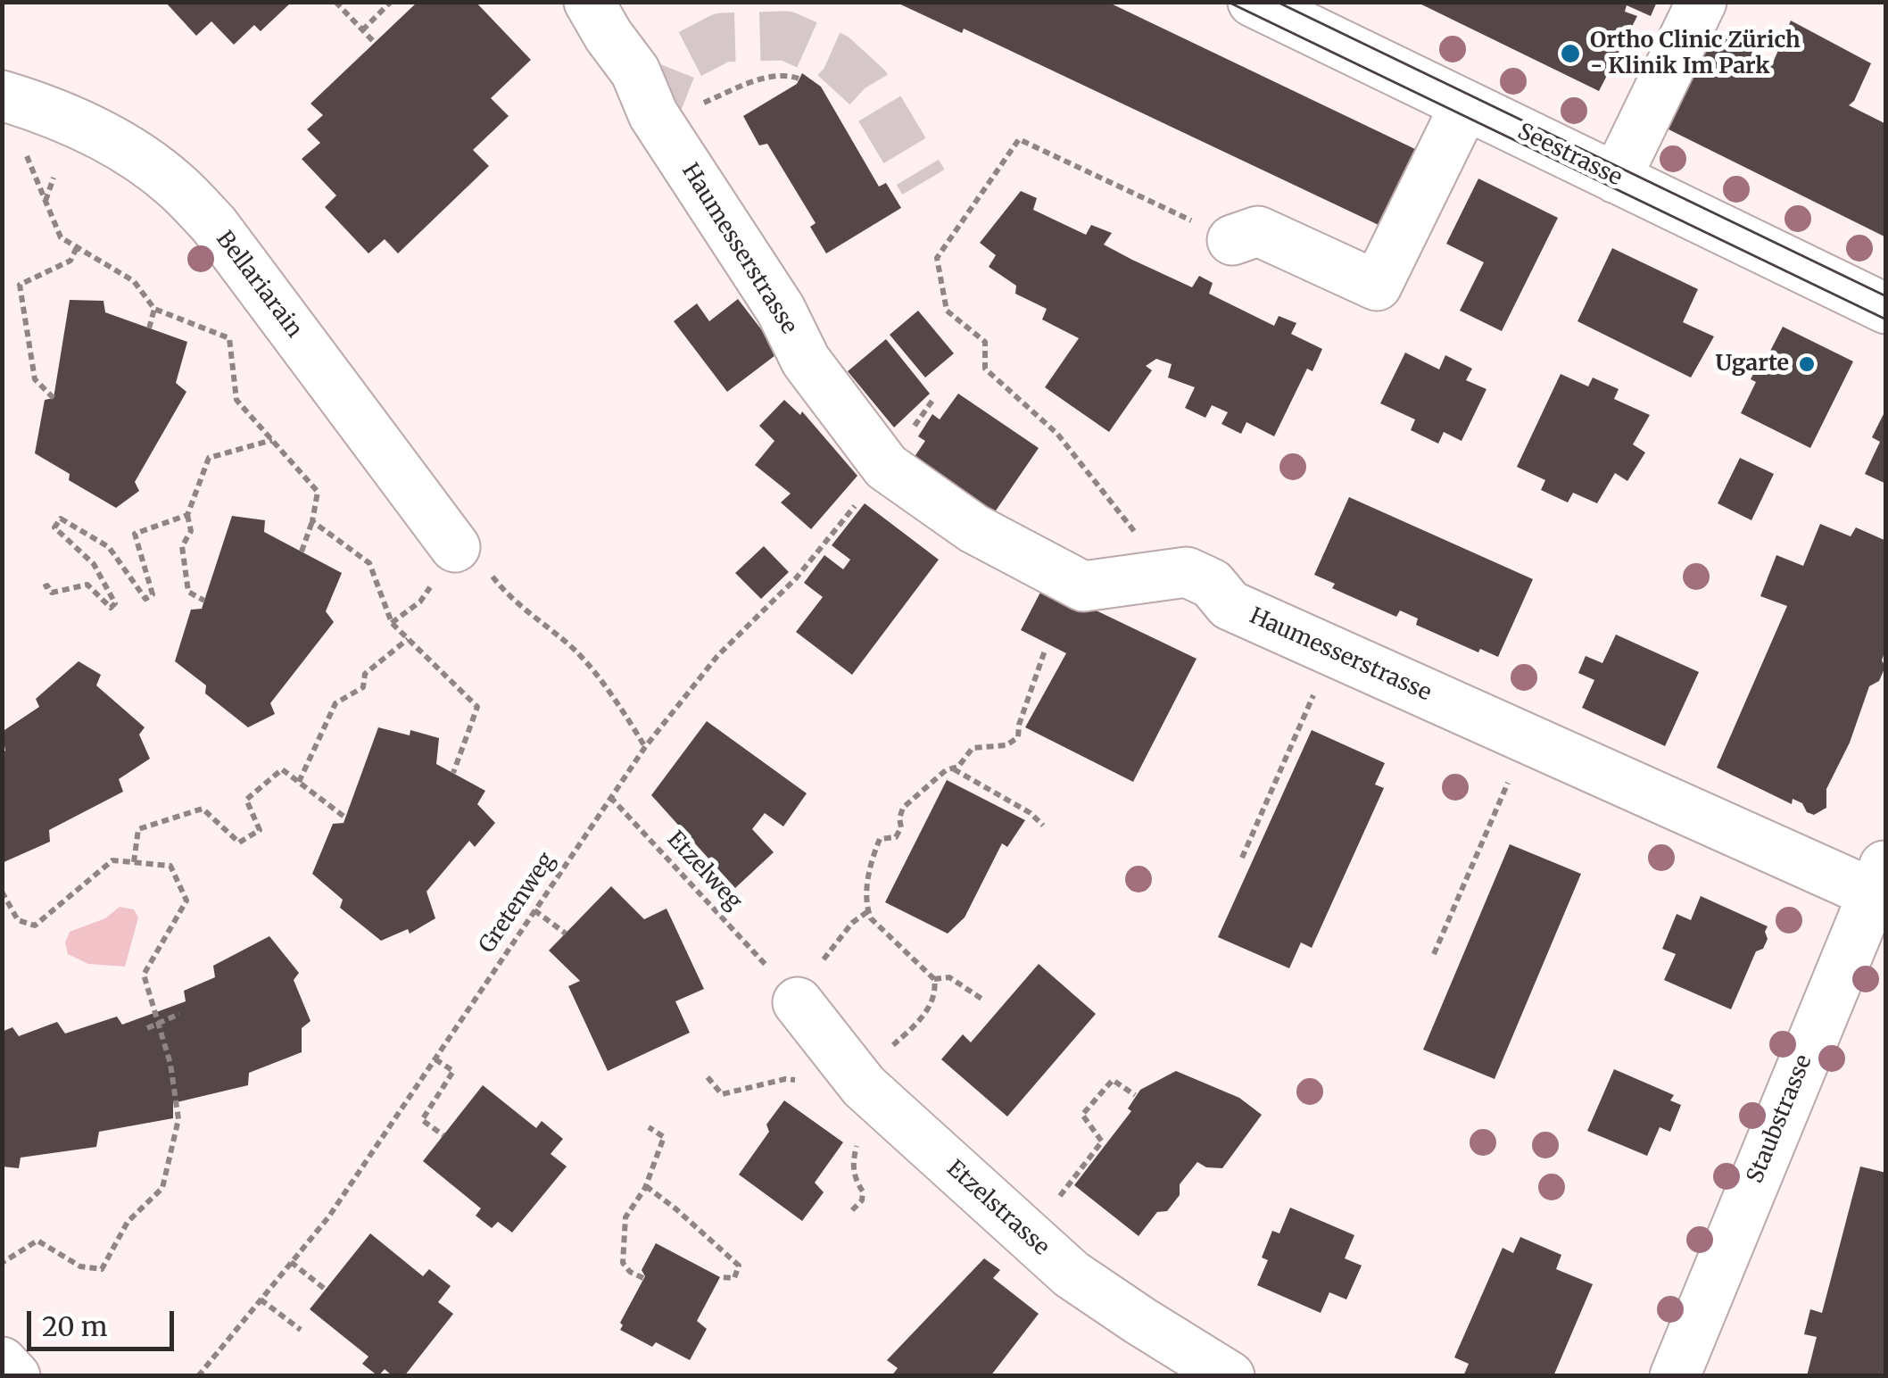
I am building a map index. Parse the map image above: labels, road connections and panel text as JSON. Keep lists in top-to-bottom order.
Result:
{
  "streets": {
    "street": [
      "Seestrasse",
      "Haumesserstrasse",
      "Bellariarain",
      "Staubstrasse",
      "Etzelstrasse"
    ],
    "path": ["Etzelweg", "Gretenweg"]
  },
  "crossings": [
    ["Haumesserstrasse", "Gretenweg"],
    ["Haumesserstrasse", "Staubstrasse"],
    ["Etzelweg", "Gretenweg"],
    ["Etzelweg", "Etzelstrasse"]
  ],
  "places": ["Ortho Clinic Zürich - Klinik Im Park", "Ugarte"],
  "scale_bar": "20 m"
}
